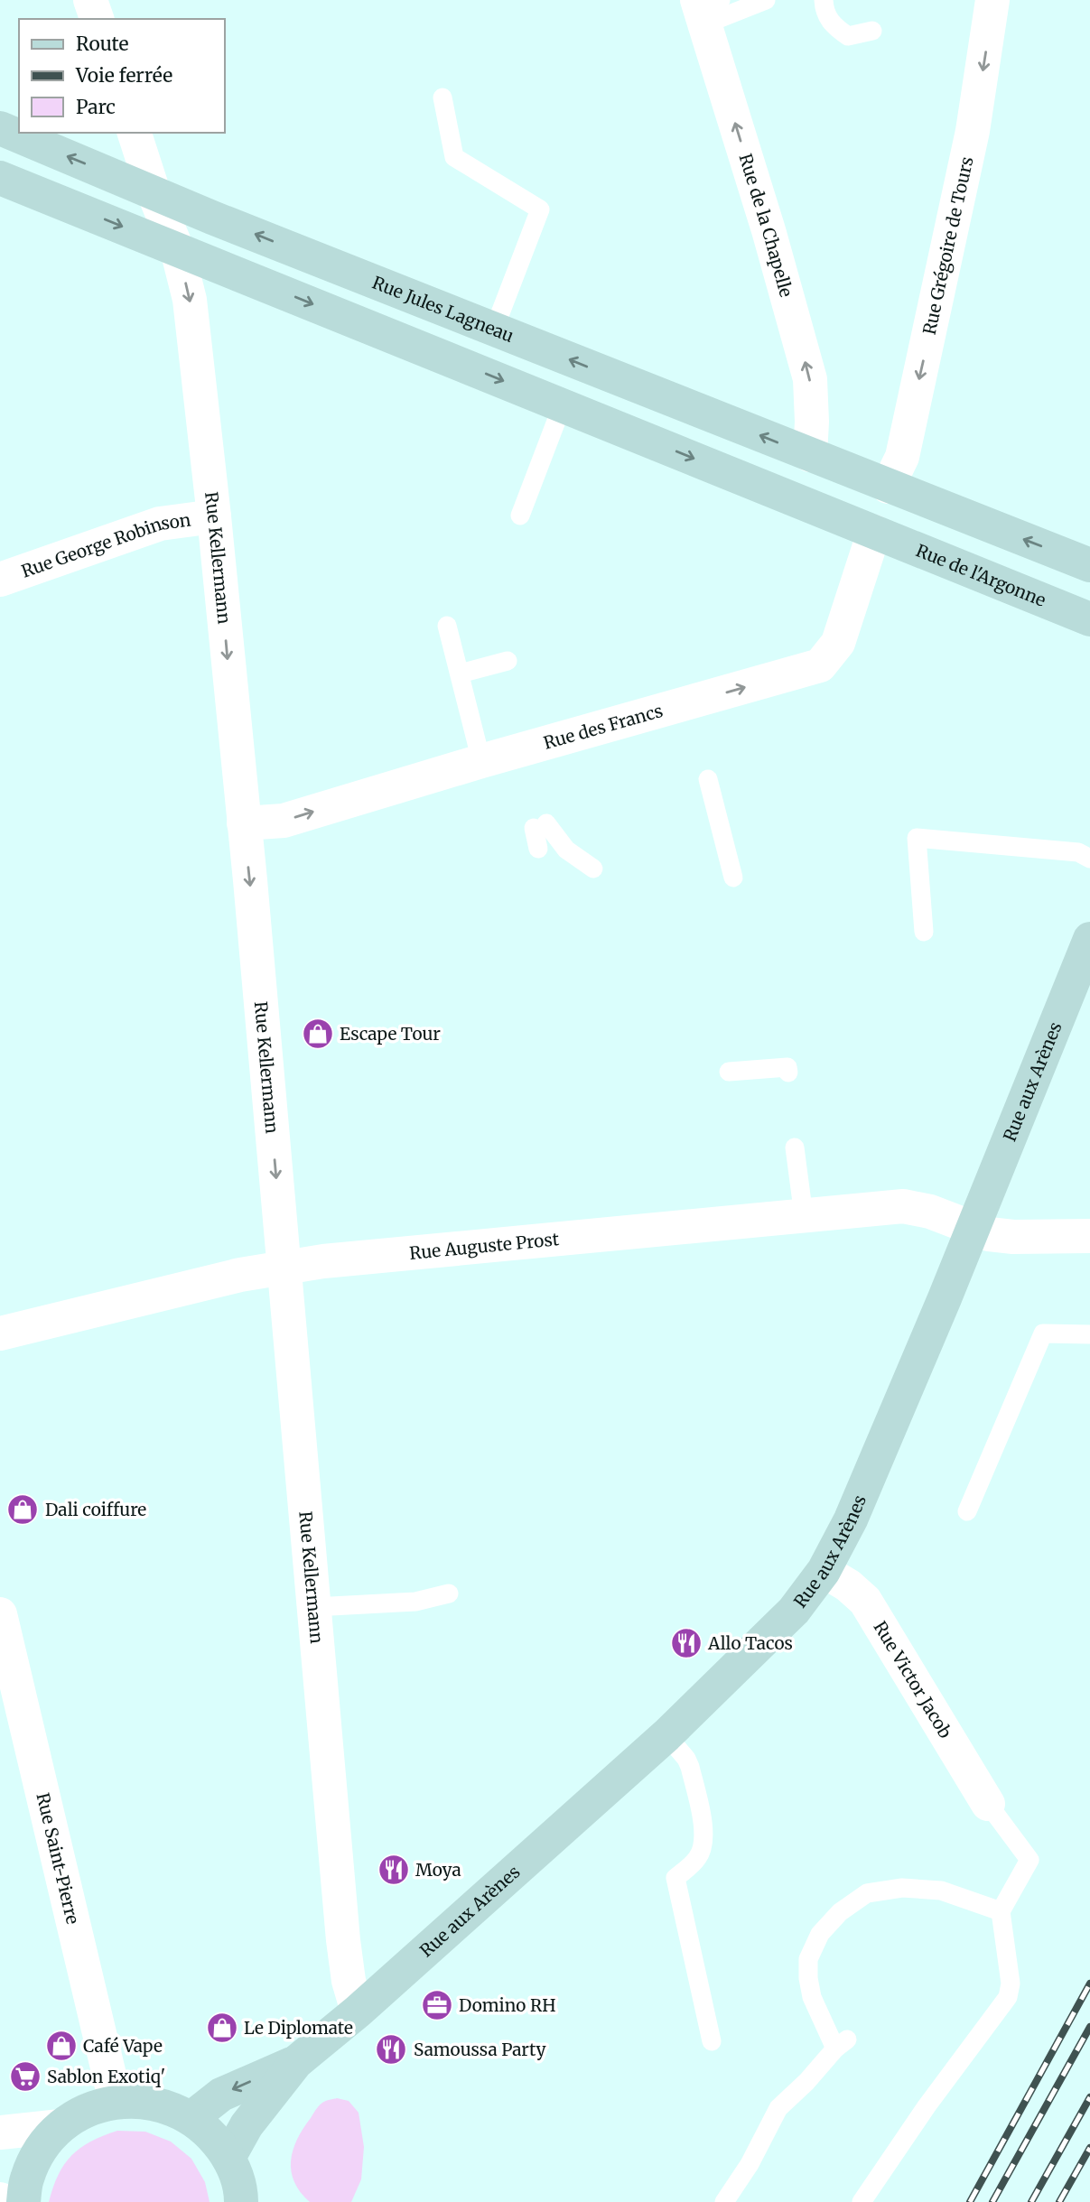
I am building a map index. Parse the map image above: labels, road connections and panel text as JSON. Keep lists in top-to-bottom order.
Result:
{
  "streets": {
    "main road": ["Rue Jules Lagneau", "Rue de l'Argonne", "Rue aux Arènes"],
    "street": [
      "Rue de la Chapelle",
      "Rue Grégoire de Tours",
      "Rue George Robinson",
      "Rue Kellermann",
      "Rue des Francs",
      "Rue Auguste Prost",
      "Rue Victor Jacob",
      "Rue Saint-Pierre"
    ]
  },
  "crossings": [
    ["Rue de la Chapelle", "Rue Jules Lagneau"],
    ["Rue Grégoire de Tours", "Rue Jules Lagneau"],
    ["Rue Jules Lagneau", "Rue Kellermann"],
    ["Rue George Robinson", "Rue Kellermann"],
    ["Rue Kellermann", "Rue des Francs"],
    ["Rue Kellermann", "Rue aux Arènes"],
    ["Rue Kellermann", "Rue Auguste Prost"],
    ["Rue de l'Argonne", "Rue des Francs"],
    ["Rue aux Arènes", "Rue Auguste Prost"],
    ["Rue aux Arènes", "Rue Victor Jacob"]
  ],
  "one_way": [
    "Rue de la Chapelle",
    "Rue Grégoire de Tours",
    "Rue Kellermann",
    "Rue des Francs"
  ],
  "places": {
    "shop": [
      "Escape Tour",
      "Dali coiffure",
      "Le Diplomate",
      "Café Vape"
    ],
    "restaurant": ["Allo Tacos", "Moya", "Samoussa Party"],
    "office": ["Domino RH"],
    "supermarket": ["Sablon Exotiq'"]
  },
  "legend": ["Route", "Voie ferrée", "Parc"]
}
